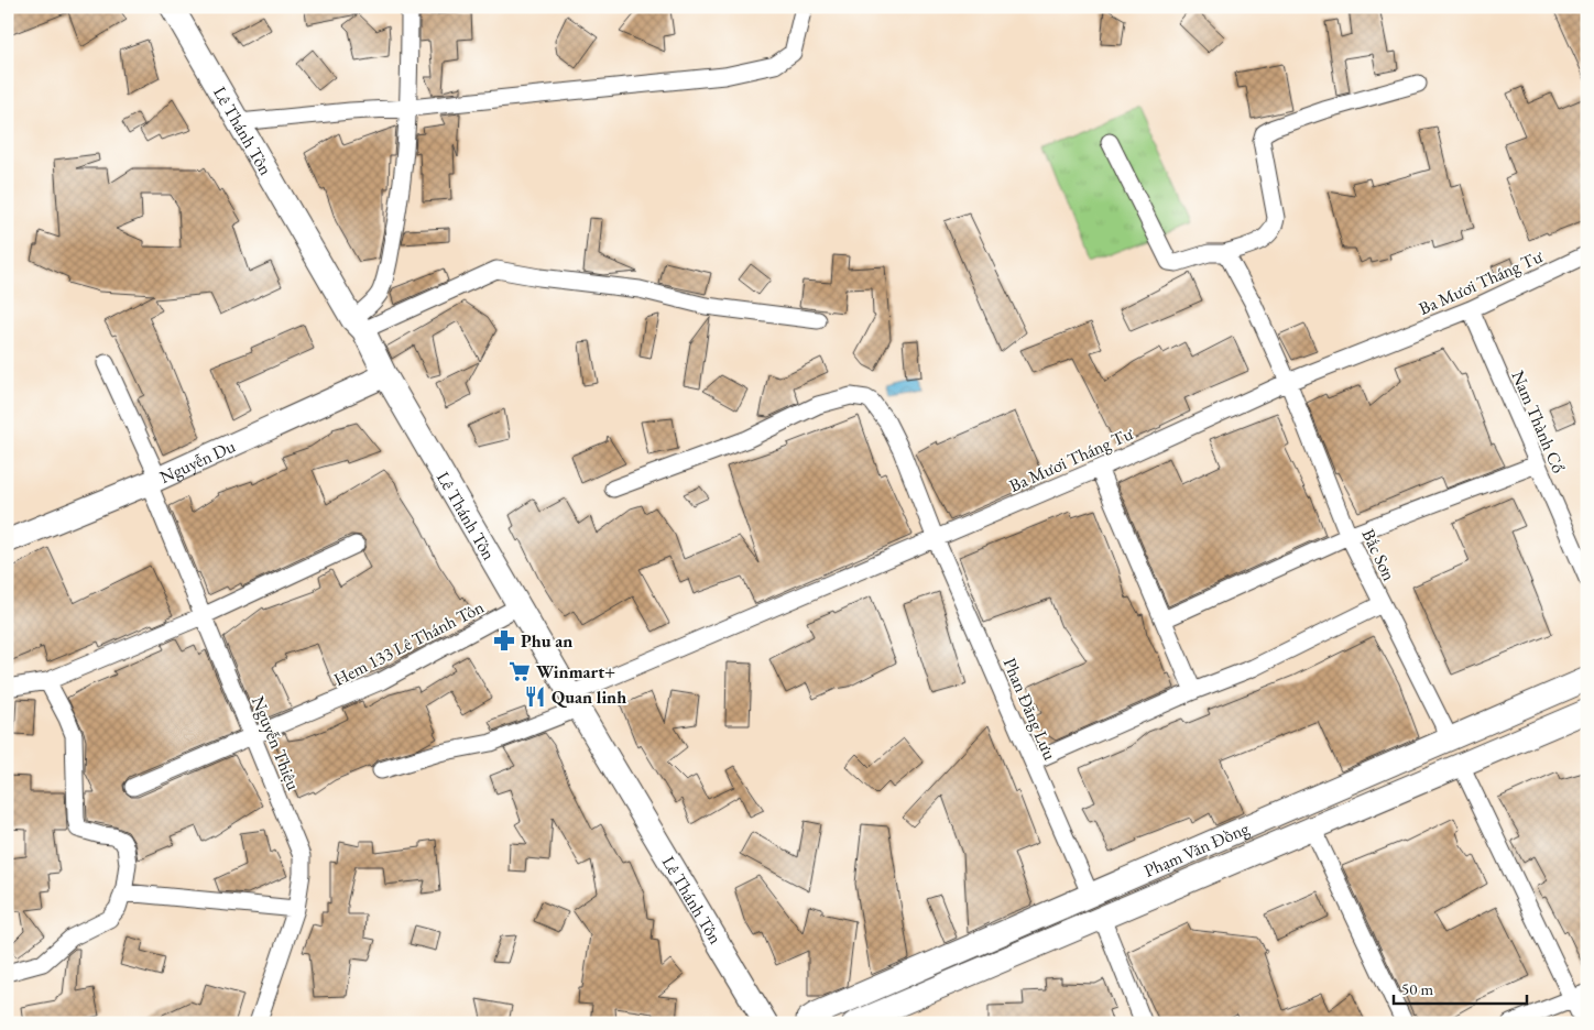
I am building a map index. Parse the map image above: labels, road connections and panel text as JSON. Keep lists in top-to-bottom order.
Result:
{
  "streets": {
    "street": [
      "Lê Thánh Tôn",
      "Ba Mươi Tháng Tư",
      "Nam Thành Cổ",
      "Nguyễn Du",
      "Bắc Sơn",
      "Hem 133 Lê Thánh Tôn",
      "Phan Đăng Lưu",
      "Nguyễn Thiệu",
      "Phạm Văn Đồng"
    ]
  },
  "crossings": [
    ["Lê Thánh Tôn", "Ba Mươi Tháng Tư"],
    ["Lê Thánh Tôn", "Nguyễn Du"],
    ["Lê Thánh Tôn", "Hem 133 Lê Thánh Tôn"],
    ["Ba Mươi Tháng Tư", "Nam Thành Cổ"],
    ["Ba Mươi Tháng Tư", "Bắc Sơn"],
    ["Ba Mươi Tháng Tư", "Phan Đăng Lưu"],
    ["Nguyễn Du", "Nguyễn Thiệu"],
    ["Bắc Sơn", "Phạm Văn Đồng"],
    ["Hem 133 Lê Thánh Tôn", "Nguyễn Thiệu"],
    ["Phan Đăng Lưu", "Phạm Văn Đồng"]
  ],
  "places": {
    "pharmacy": ["Phu an"],
    "supermarket": ["Winmart+"],
    "restaurant": ["Quan linh"]
  },
  "scale_bar": "50 m"
}
